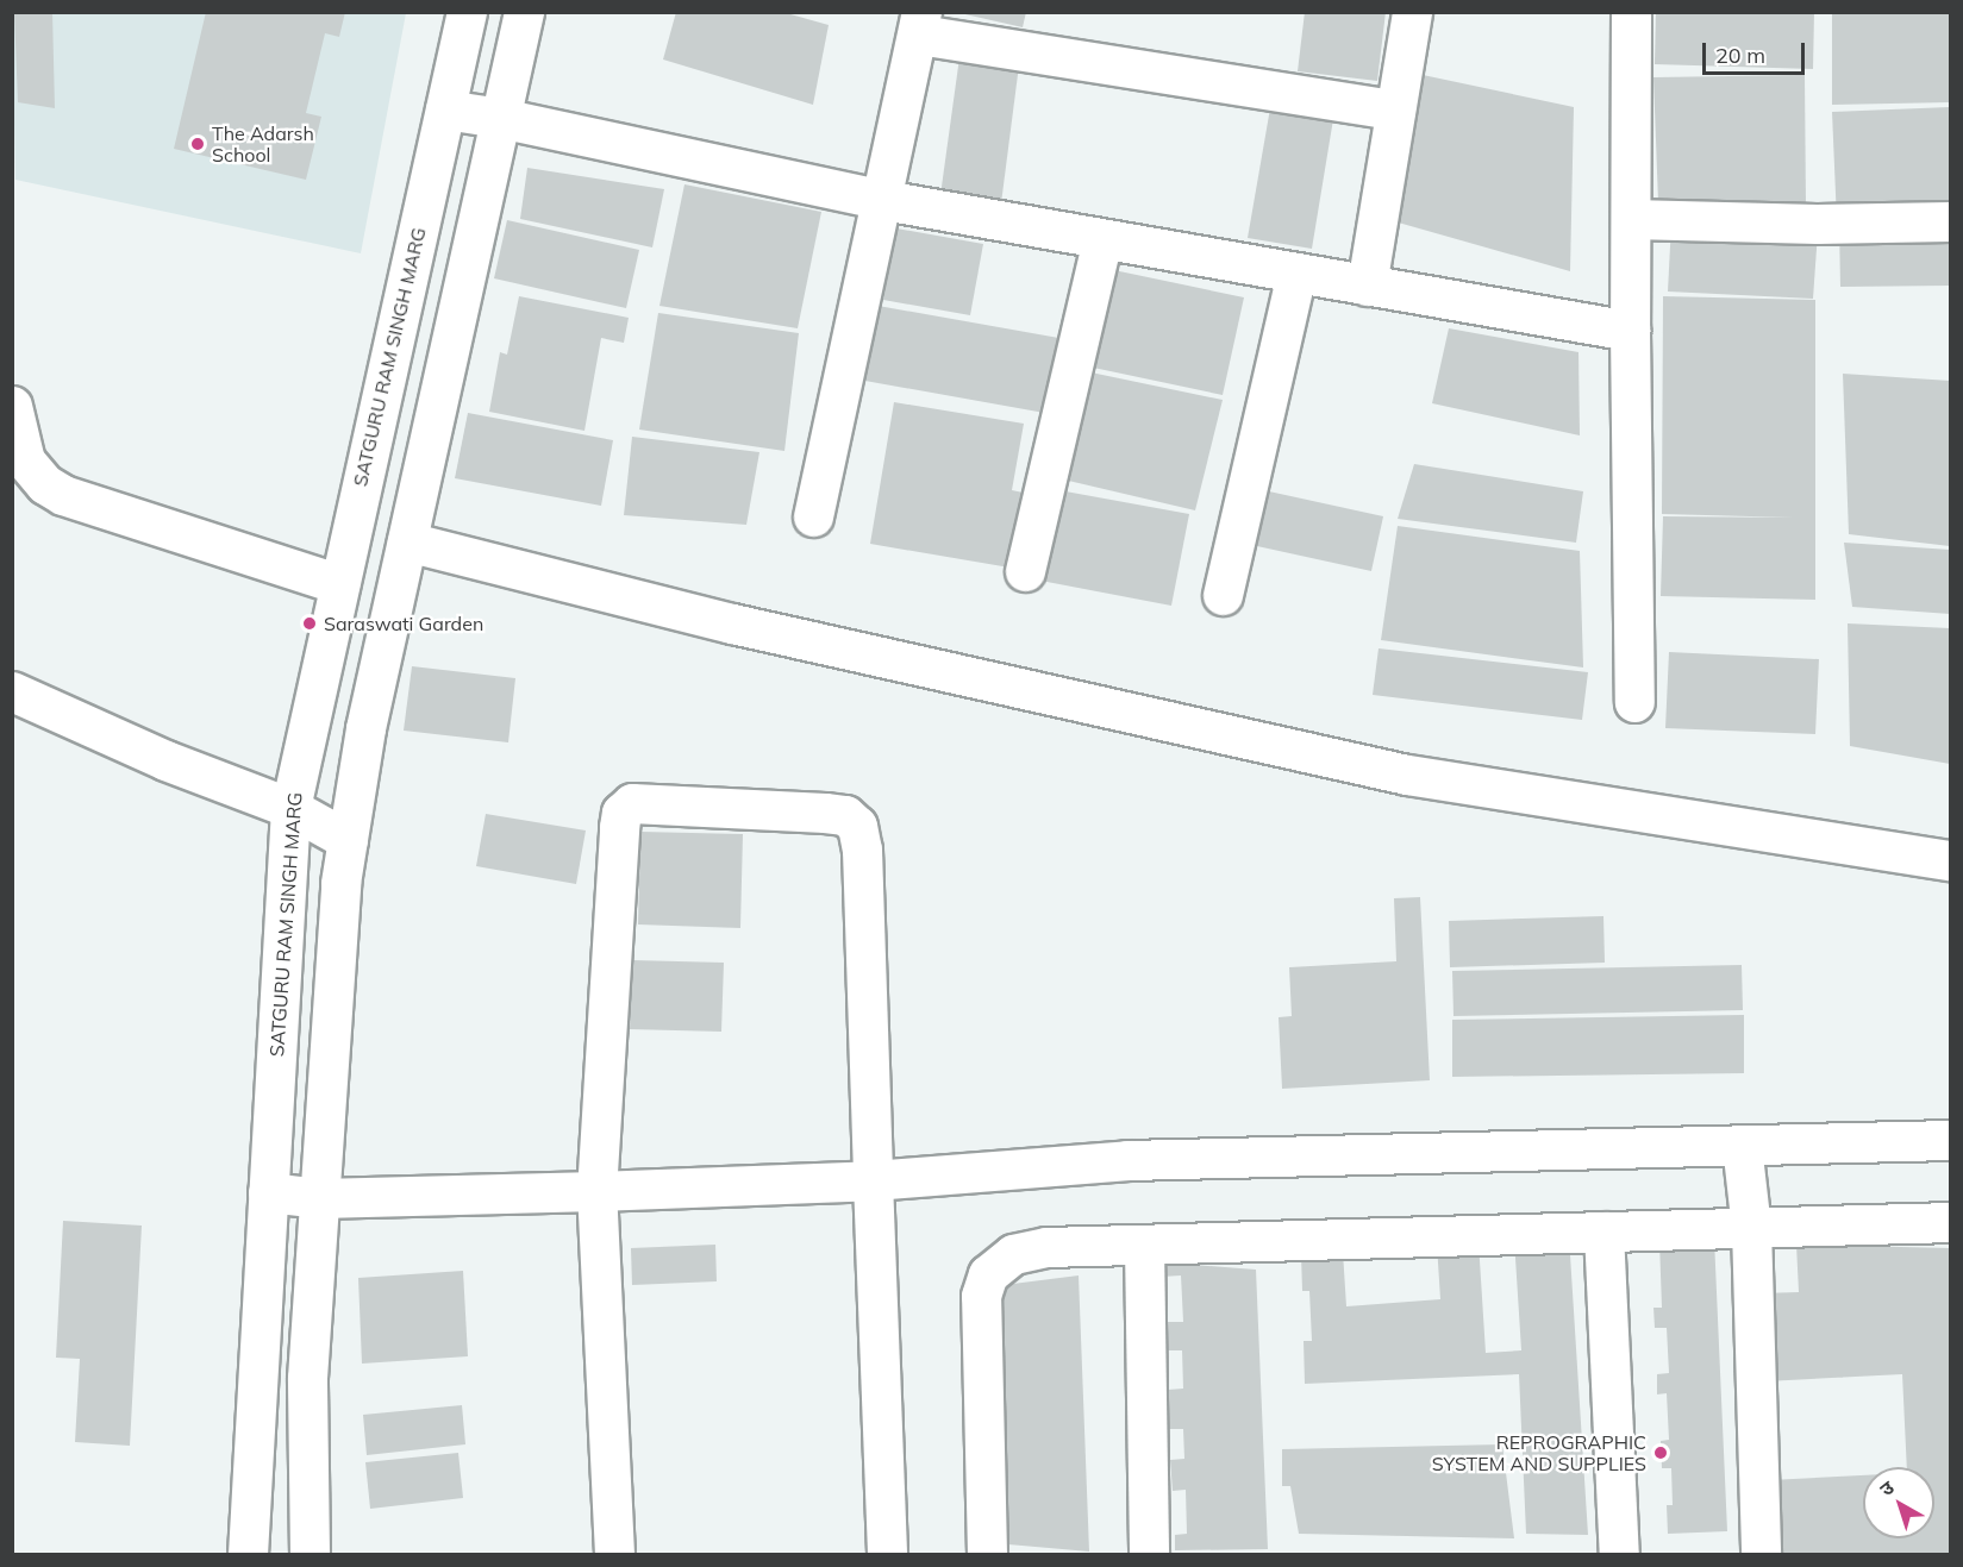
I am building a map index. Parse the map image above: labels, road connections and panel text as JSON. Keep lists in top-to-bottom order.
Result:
{
  "streets": {
    "main road": ["SATGURU RAM SINGH MARG"]
  },
  "places": ["The Adarsh School", "Saraswati Garden", "REPROGRAPHIC SYSTEM AND SUPPLIES"],
  "scale_bar": "20 m",
  "north": "top left"
}
